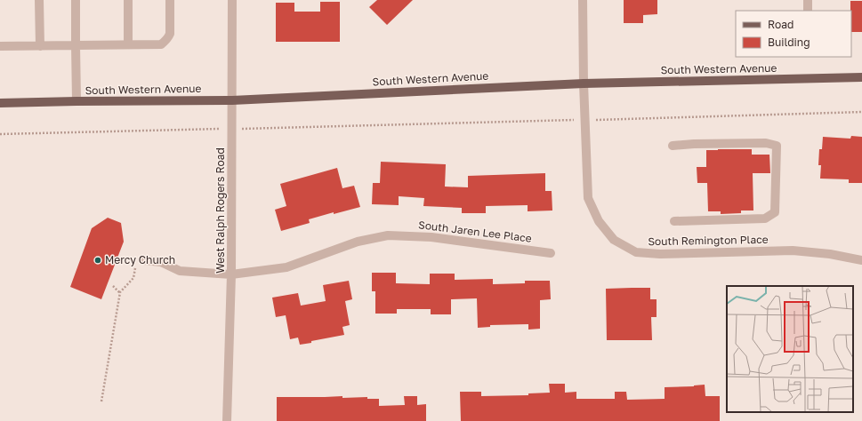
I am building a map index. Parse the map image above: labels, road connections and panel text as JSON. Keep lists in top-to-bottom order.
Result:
{
  "streets": {
    "main road": ["South Western Avenue"],
    "street": ["West Ralph Rogers Road", "South Jaren Lee Place", "South Remington Place"]
  },
  "crossings": [
    ["South Western Avenue", "West Ralph Rogers Road"],
    ["South Western Avenue", "South Remington Place"],
    ["West Ralph Rogers Road", "South Jaren Lee Place"]
  ],
  "places": ["Mercy Church"],
  "legend": ["Road", "Building"]
}
